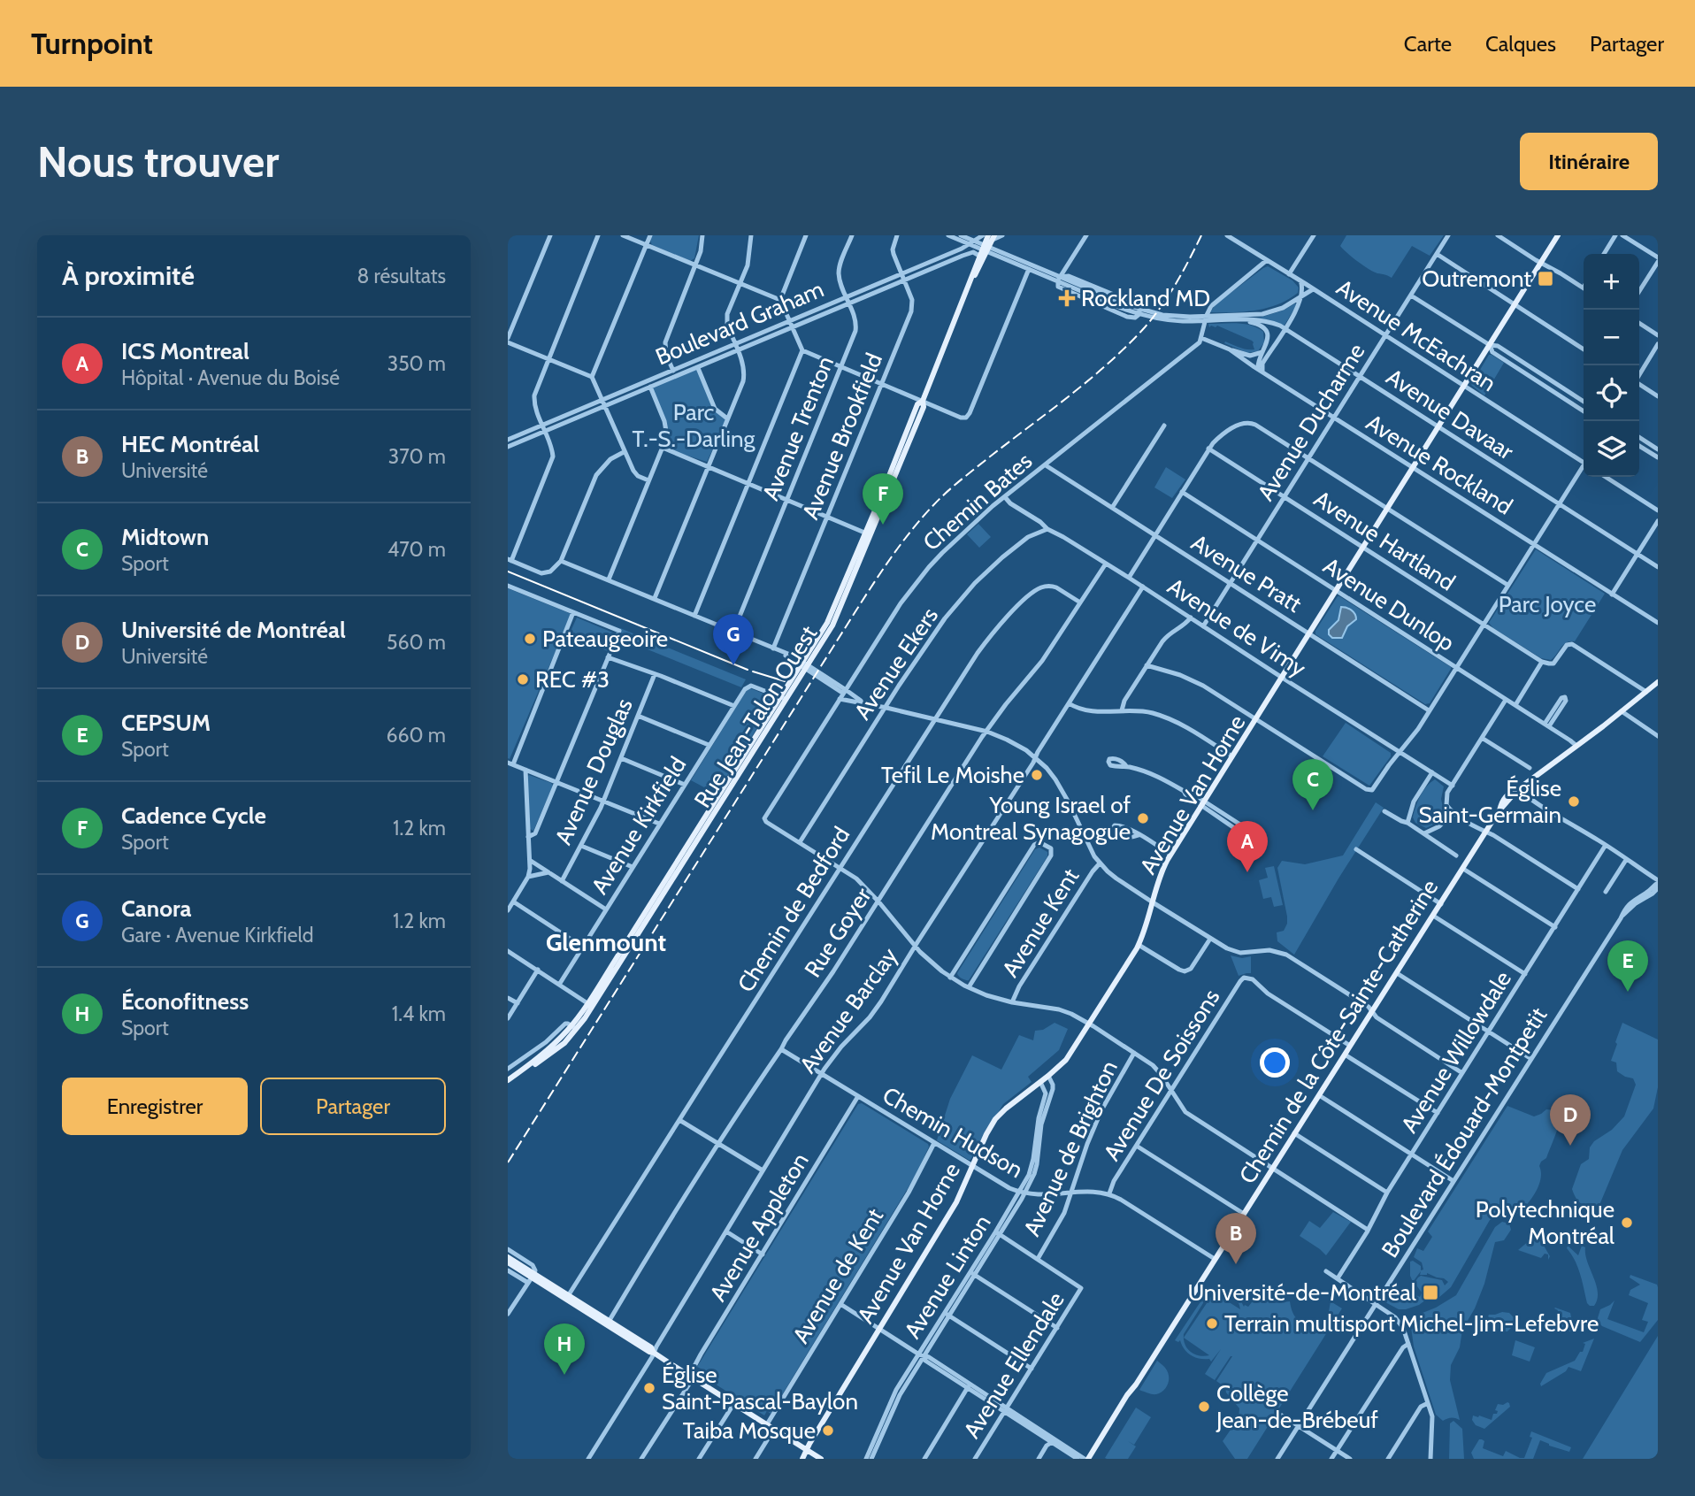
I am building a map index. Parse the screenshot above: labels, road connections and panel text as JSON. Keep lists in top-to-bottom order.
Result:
{
  "streets": {
    "main road": ["Rue Jean-Talon Ouest", "Avenue Van Horne", "Chemin de la Côte-Sainte-Catherine"],
    "street": [
      "Boulevard Graham",
      "Avenue McEachran",
      "Avenue Davaar",
      "Avenue Ducharme",
      "Avenue Trenton",
      "Avenue Brookfield",
      "Avenue Rockland",
      "Chemin Bates",
      "Avenue Hartland",
      "Avenue Pratt",
      "Avenue Dunlop",
      "Avenue de Vimy",
      "Avenue Ekers",
      "Avenue Douglas",
      "Avenue Kirkfield",
      "Chemin de Bedford",
      "Avenue Kent",
      "Rue Goyer",
      "Avenue Barclay",
      "Avenue Willowdale",
      "Avenue De Soissons",
      "Chemin Hudson",
      "Boulevard Édouard-Montpetit",
      "Avenue de Brighton",
      "Avenue Appleton",
      "Avenue de Kent",
      "Avenue Linton",
      "Avenue Ellendale"
    ]
  },
  "crossings": [
    ["Boulevard Graham", "Avenue Trenton"],
    ["Boulevard Graham", "Avenue Brookfield"],
    ["Avenue McEachran", "Avenue Ducharme"],
    ["Avenue McEachran", "Avenue Van Horne"],
    ["Avenue Davaar", "Avenue Ducharme"],
    ["Avenue Davaar", "Avenue Van Horne"],
    ["Avenue Ducharme", "Avenue Rockland"],
    ["Avenue Ducharme", "Avenue Hartland"],
    ["Avenue Ducharme", "Avenue Pratt"],
    ["Avenue Ducharme", "Avenue Dunlop"],
    ["Avenue Ducharme", "Avenue de Vimy"],
    ["Avenue Rockland", "Chemin Bates"],
    ["Avenue Rockland", "Avenue Van Horne"],
    ["Chemin Bates", "Avenue Pratt"],
    ["Chemin Bates", "Avenue de Vimy"],
    ["Chemin Bates", "Avenue Ekers"],
    ["Avenue Hartland", "Avenue Van Horne"],
    ["Avenue Pratt", "Avenue Van Horne"],
    ["Avenue Dunlop", "Avenue Van Horne"],
    ["Avenue Dunlop", "Chemin de la Côte-Sainte-Catherine"],
    ["Avenue de Vimy", "Avenue Ekers"],
    ["Avenue de Vimy", "Avenue Van Horne"],
    ["Avenue de Vimy", "Rue Goyer"],
    ["Avenue de Vimy", "Avenue Barclay"],
    ["Rue Jean-Talon Ouest", "Avenue Kirkfield"],
    ["Avenue Van Horne", "Chemin Hudson"],
    ["Avenue Van Horne", "Avenue Linton"],
    ["Chemin de Bedford", "Rue Goyer"],
    ["Rue Goyer", "Chemin Hudson"],
    ["Avenue Barclay", "Chemin Hudson"],
    ["Chemin de la Côte-Sainte-Catherine", "Avenue De Soissons"],
    ["Chemin de la Côte-Sainte-Catherine", "Chemin Hudson"],
    ["Avenue De Soissons", "Chemin Hudson"],
    ["Chemin Hudson", "Avenue de Brighton"],
    ["Chemin Hudson", "Avenue Appleton"],
    ["Chemin Hudson", "Avenue de Kent"],
    ["Chemin Hudson", "Avenue Linton"],
    ["Avenue de Brighton", "Avenue Ellendale"]
  ],
  "districts": ["Glenmount"],
  "parks": ["Parc T.-S.-Darling", "Parc Joyce"],
  "places": {
    "transit": ["Outremont", "Université-de-Montréal"],
    "health": ["Rockland MD"],
    "other": [
      "Pateaugeoire",
      "REC #3",
      "Tefil Le Moishe",
      "Église Saint-Germain",
      "Young Israel of Montreal Synagogue",
      "Polytechnique Montréal",
      "Terrain multisport Michel-Jim-Lefebvre",
      "Église Saint-Pascal-Baylon",
      "Collège Jean-de-Brébeuf",
      "Taiba Mosque"
    ]
  },
  "page": {
    "header": "Turnpoint",
    "nav": ["Carte", "Calques", "Partager"],
    "buttons": [
      "Itinéraire",
      ["Enregistrer", "Partager"]
    ],
    "title": "Nous trouver",
    "heading": ["À proximité", "8 résultats"],
    "map_buttons": ["+", "−"],
    "list": [
      {
        "mark": "A",
        "name": "ICS Montreal",
        "note": "Hôpital · Avenue du Boisé",
        "value": "350 m"
      },
      {
        "mark": "B",
        "name": "HEC Montréal",
        "note": "Université",
        "value": "370 m"
      },
      {
        "mark": "C",
        "name": "Midtown",
        "note": "Sport",
        "value": "470 m"
      },
      {
        "mark": "D",
        "name": "Université de Montréal",
        "note": "Université",
        "value": "560 m"
      },
      {
        "mark": "E",
        "name": "CEPSUM",
        "note": "Sport",
        "value": "660 m"
      },
      {
        "mark": "F",
        "name": "Cadence Cycle",
        "note": "Sport",
        "value": "1.2 km"
      },
      {
        "mark": "G",
        "name": "Canora",
        "note": "Gare · Avenue Kirkfield",
        "value": "1.2 km"
      },
      {
        "mark": "H",
        "name": "Éconofitness",
        "note": "Sport",
        "value": "1.4 km"
      }
    ],
    "pins": [
      "F",
      "G",
      "C",
      "A",
      "E",
      "D",
      "B",
      "H"
    ]
  }
}
